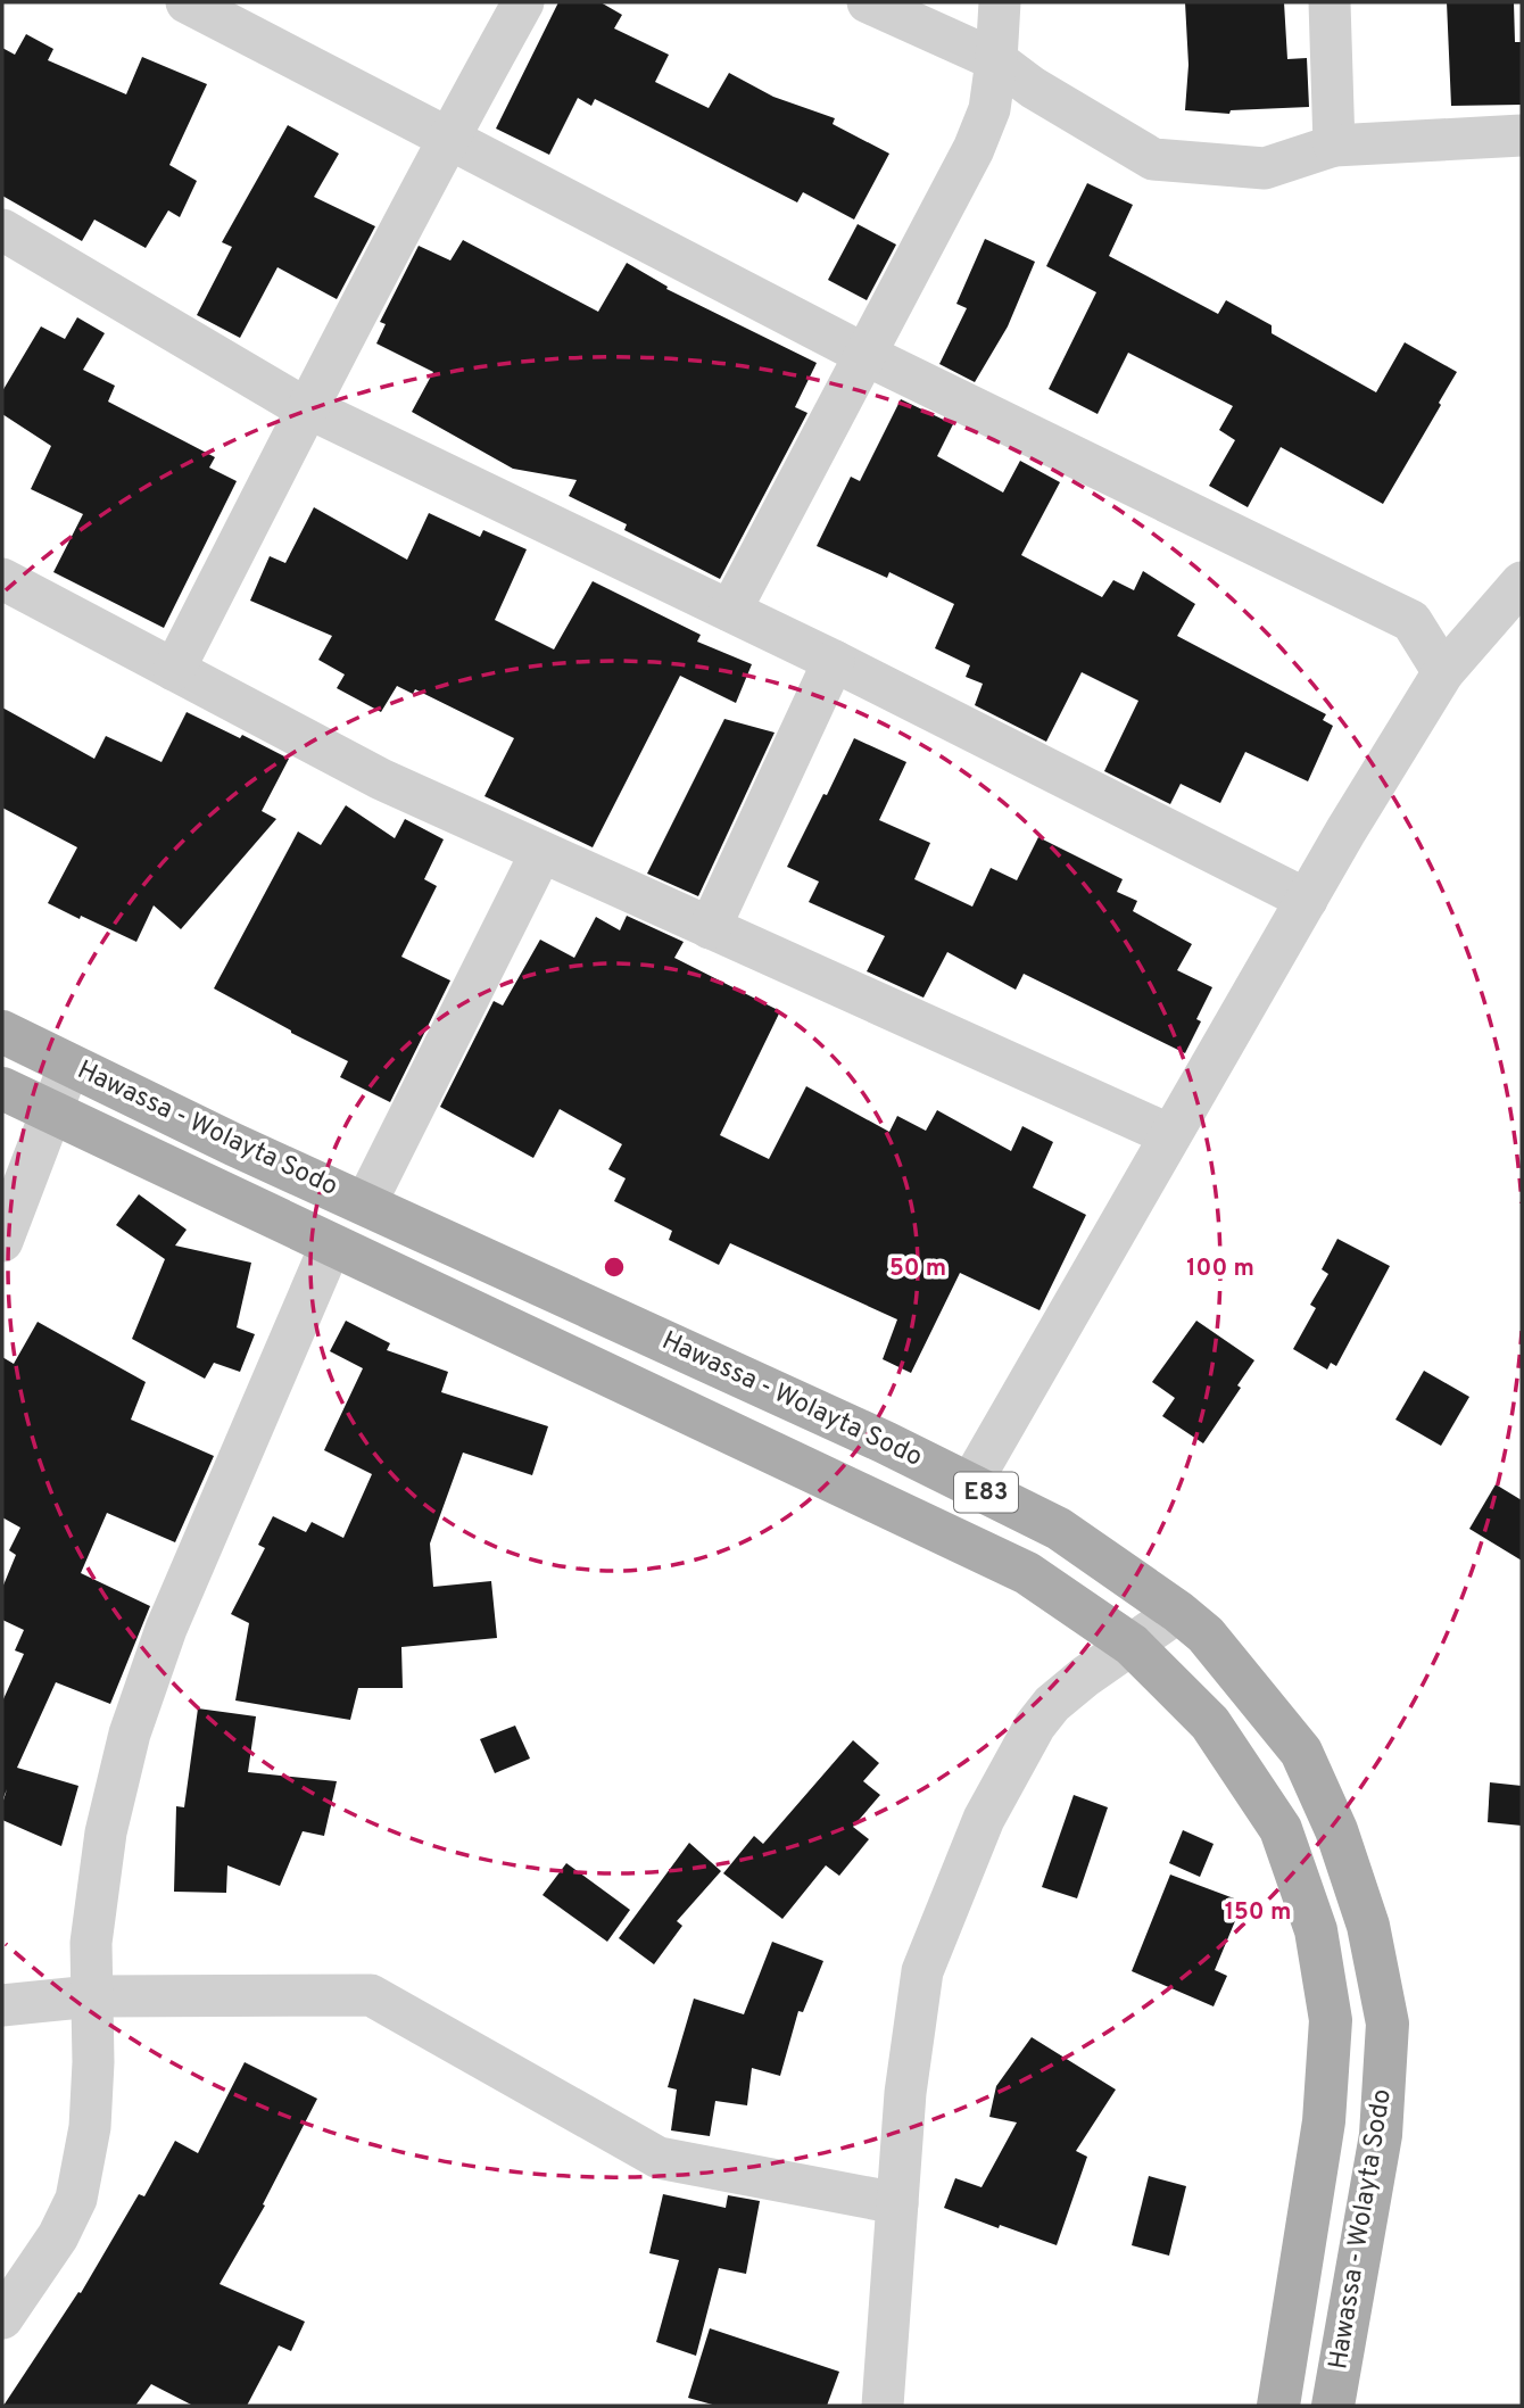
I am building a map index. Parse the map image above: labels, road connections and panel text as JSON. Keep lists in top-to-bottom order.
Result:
{
  "streets": {
    "main road": ["Hawassa - Wolayta Sodo", "E83"]
  },
  "rings": ["50 m", "100 m", "150 m"]
}
